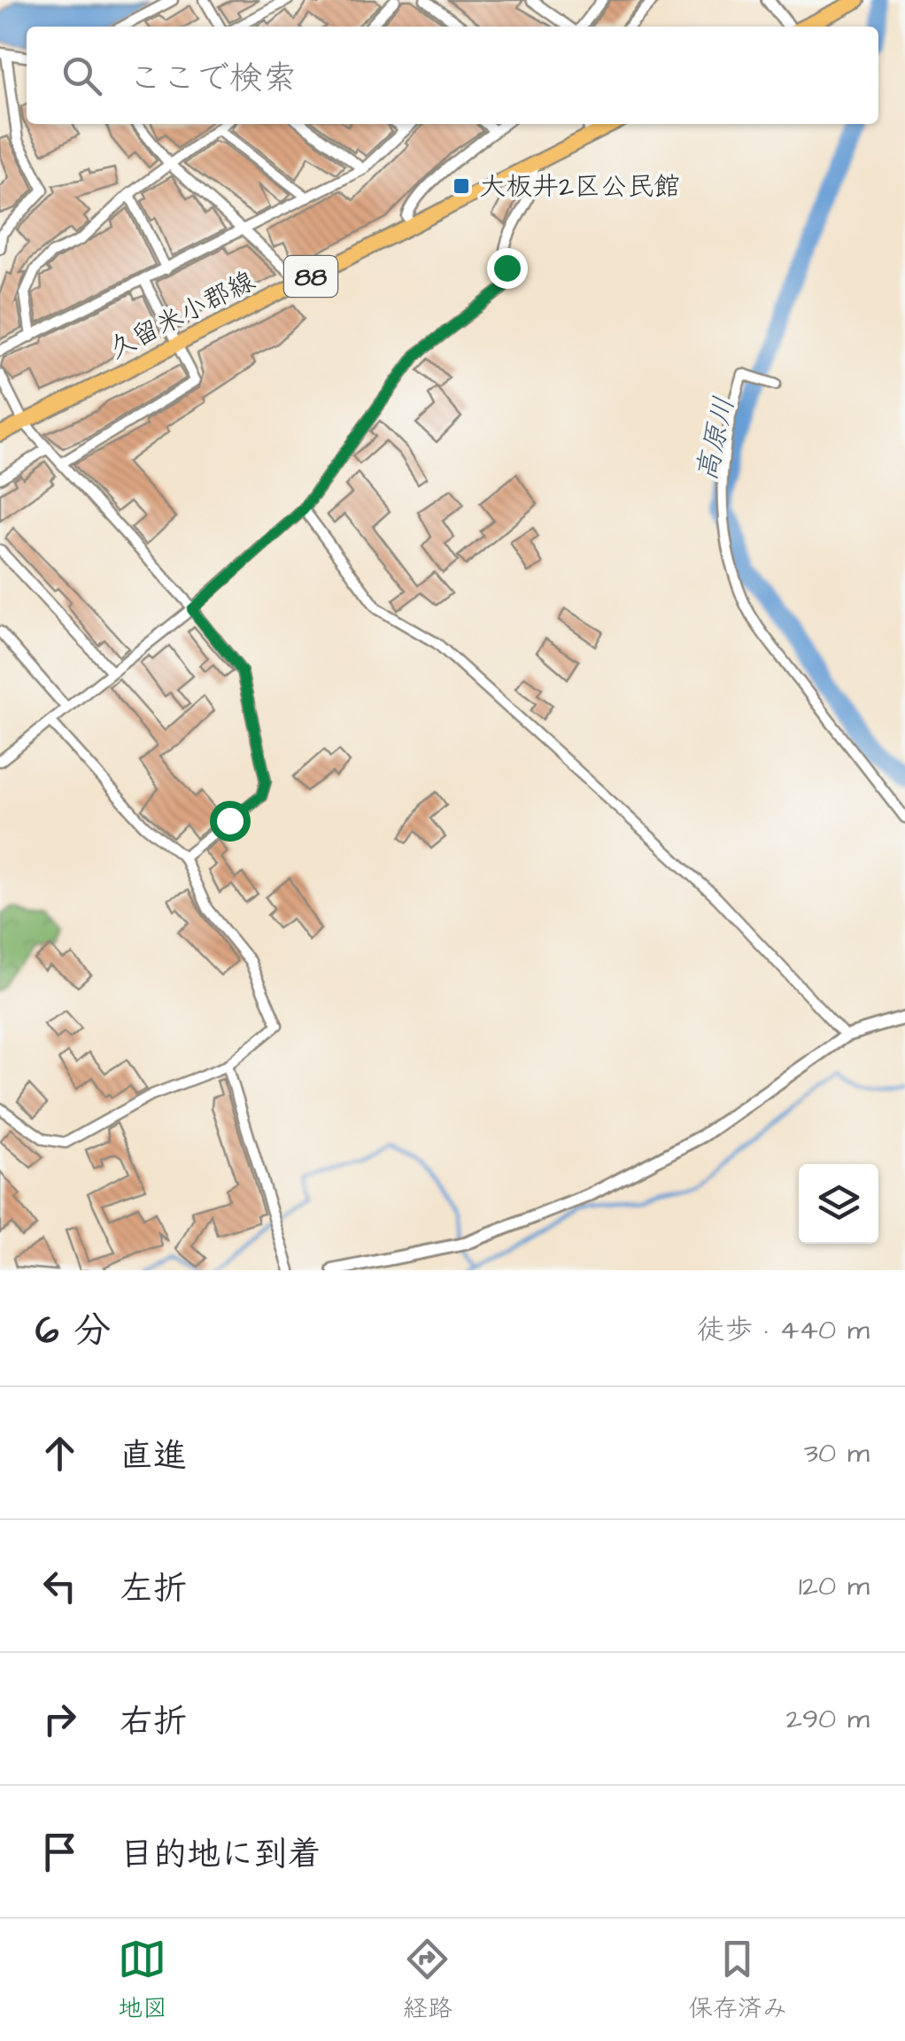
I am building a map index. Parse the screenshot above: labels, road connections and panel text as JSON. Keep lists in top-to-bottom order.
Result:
{
  "streets": {
    "main road": ["88", "久留米小郡線"]
  },
  "water": ["高原川"],
  "places": {
    "transit": ["大板井2区公民館"]
  },
  "page": {
    "search": "ここで検索",
    "heading": ["6 分", "徒歩 · 440 m"],
    "list": [
      ["直進", "30 m"],
      ["左折", "120 m"],
      ["右折", "290 m"],
      "目的地に到着"
    ],
    "nav": ["地図", "経路", "保存済み"]
  }
}
